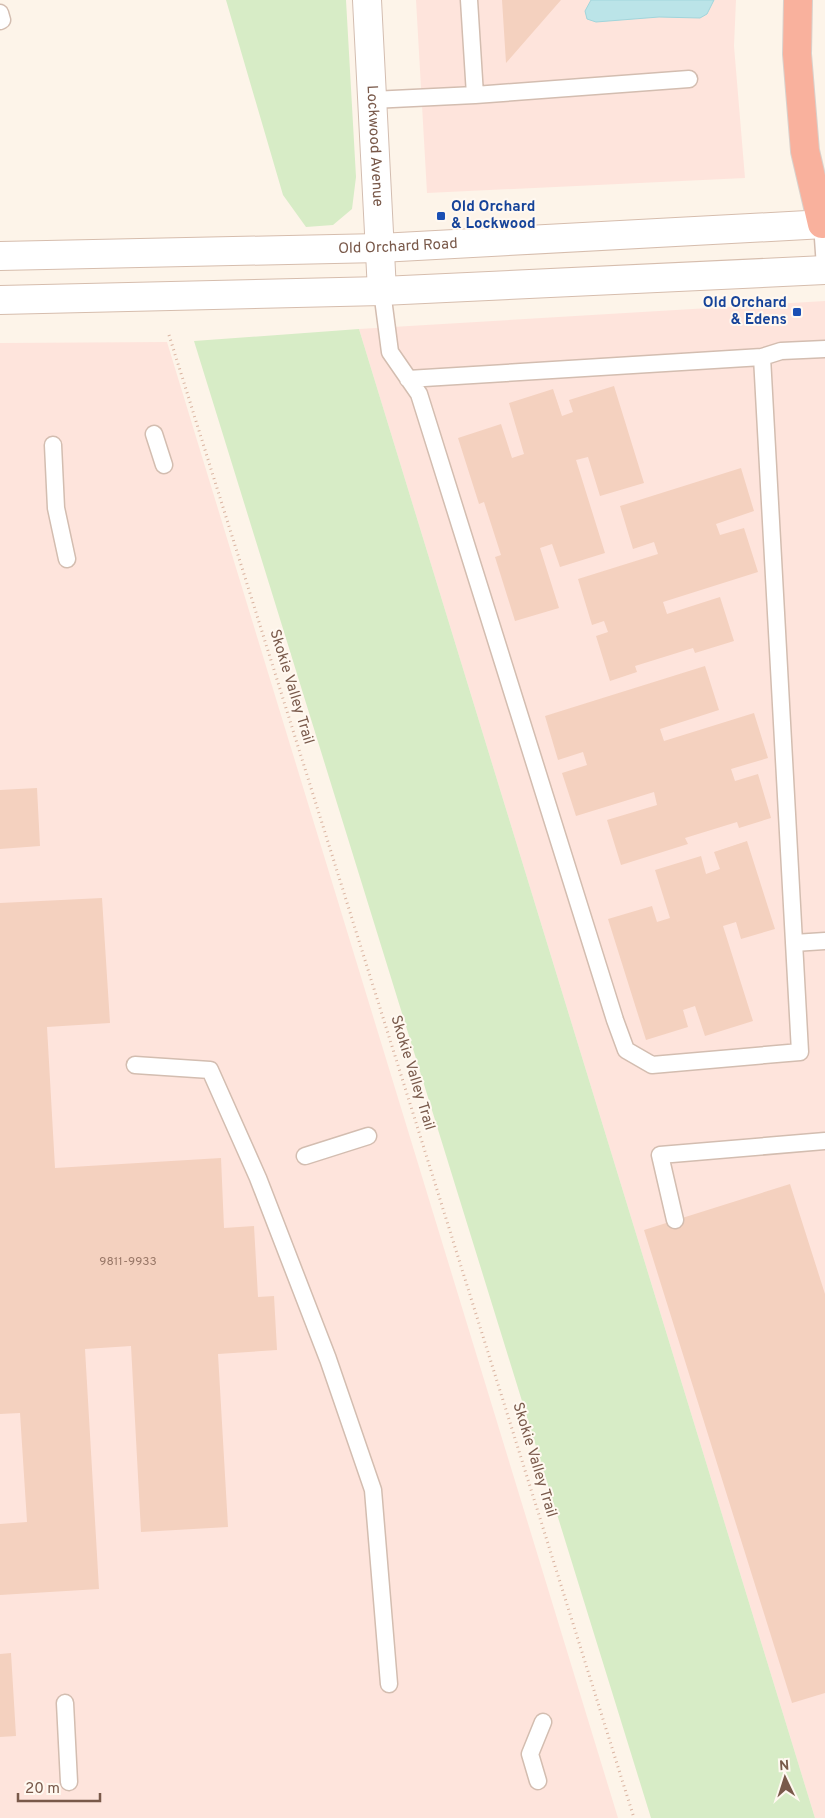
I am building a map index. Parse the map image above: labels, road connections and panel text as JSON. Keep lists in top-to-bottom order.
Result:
{
  "streets": {
    "main road": ["Lockwood Avenue", "Old Orchard Road"],
    "path": ["Skokie Valley Trail"]
  },
  "crossings": [
    ["Lockwood Avenue", "Old Orchard Road"]
  ],
  "places": {
    "transit": ["Old Orchard & Lockwood", "Old Orchard & Edens"]
  },
  "house_numbers": ["9811-9933"],
  "scale_bar": "20 m",
  "north": "top"
}
